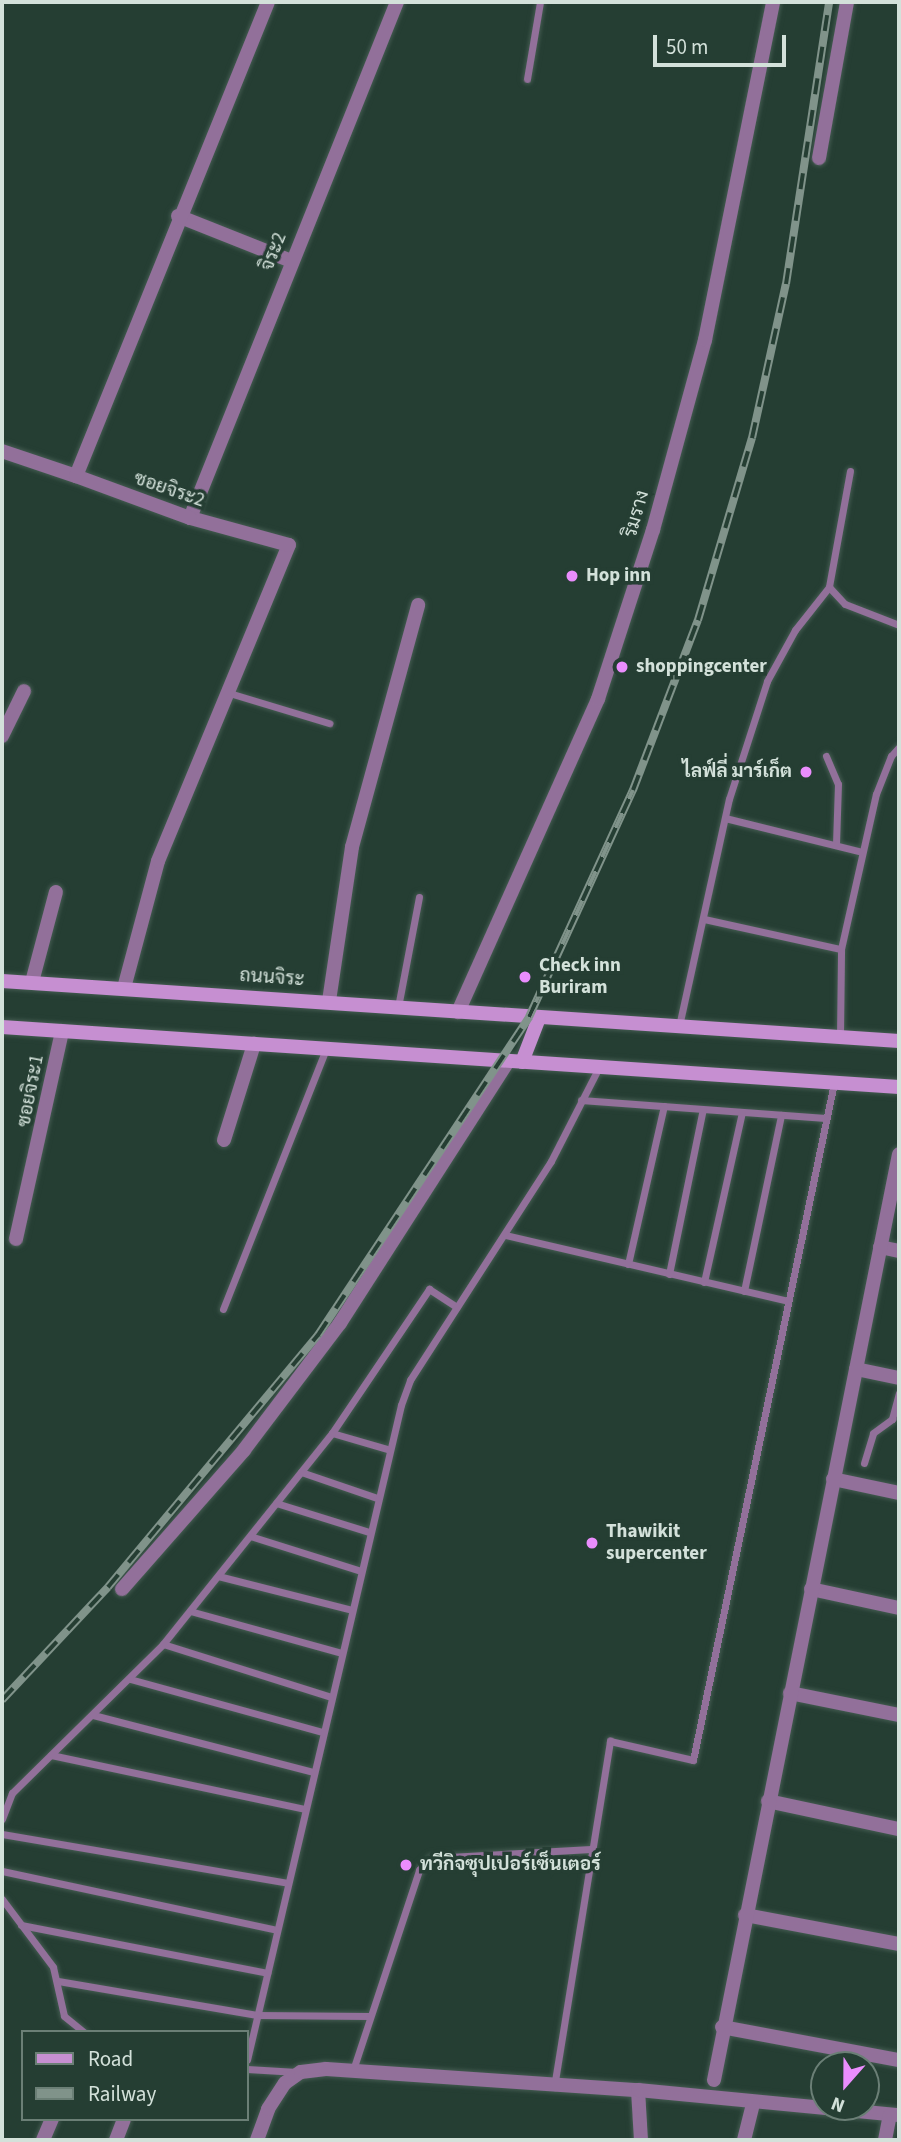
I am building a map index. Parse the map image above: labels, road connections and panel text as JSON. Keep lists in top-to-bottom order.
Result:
{
  "streets": {
    "main road": ["ถนนจิระ"],
    "street": [
      "จิระ2",
      "ซอยจิระ2",
      "ริมราง",
      "ซอยจิระ1"
    ]
  },
  "crossings": [
    ["จิระ2", "ซอยจิระ2"],
    ["ซอยจิระ2", "ถนนจิระ"],
    ["ริมราง", "ถนนจิระ"]
  ],
  "places": [
    "Hop inn",
    "shoppingcenter",
    "ไลฟ์ลี่ มาร์เก็ต",
    "Check inn Buriram",
    "Thawikit supercenter",
    "ทวีกิจซุปเปอร์เซ็นเตอร์"
  ],
  "legend": ["Road", "Railway"],
  "scale_bar": "50 m",
  "north": "bottom"
}
